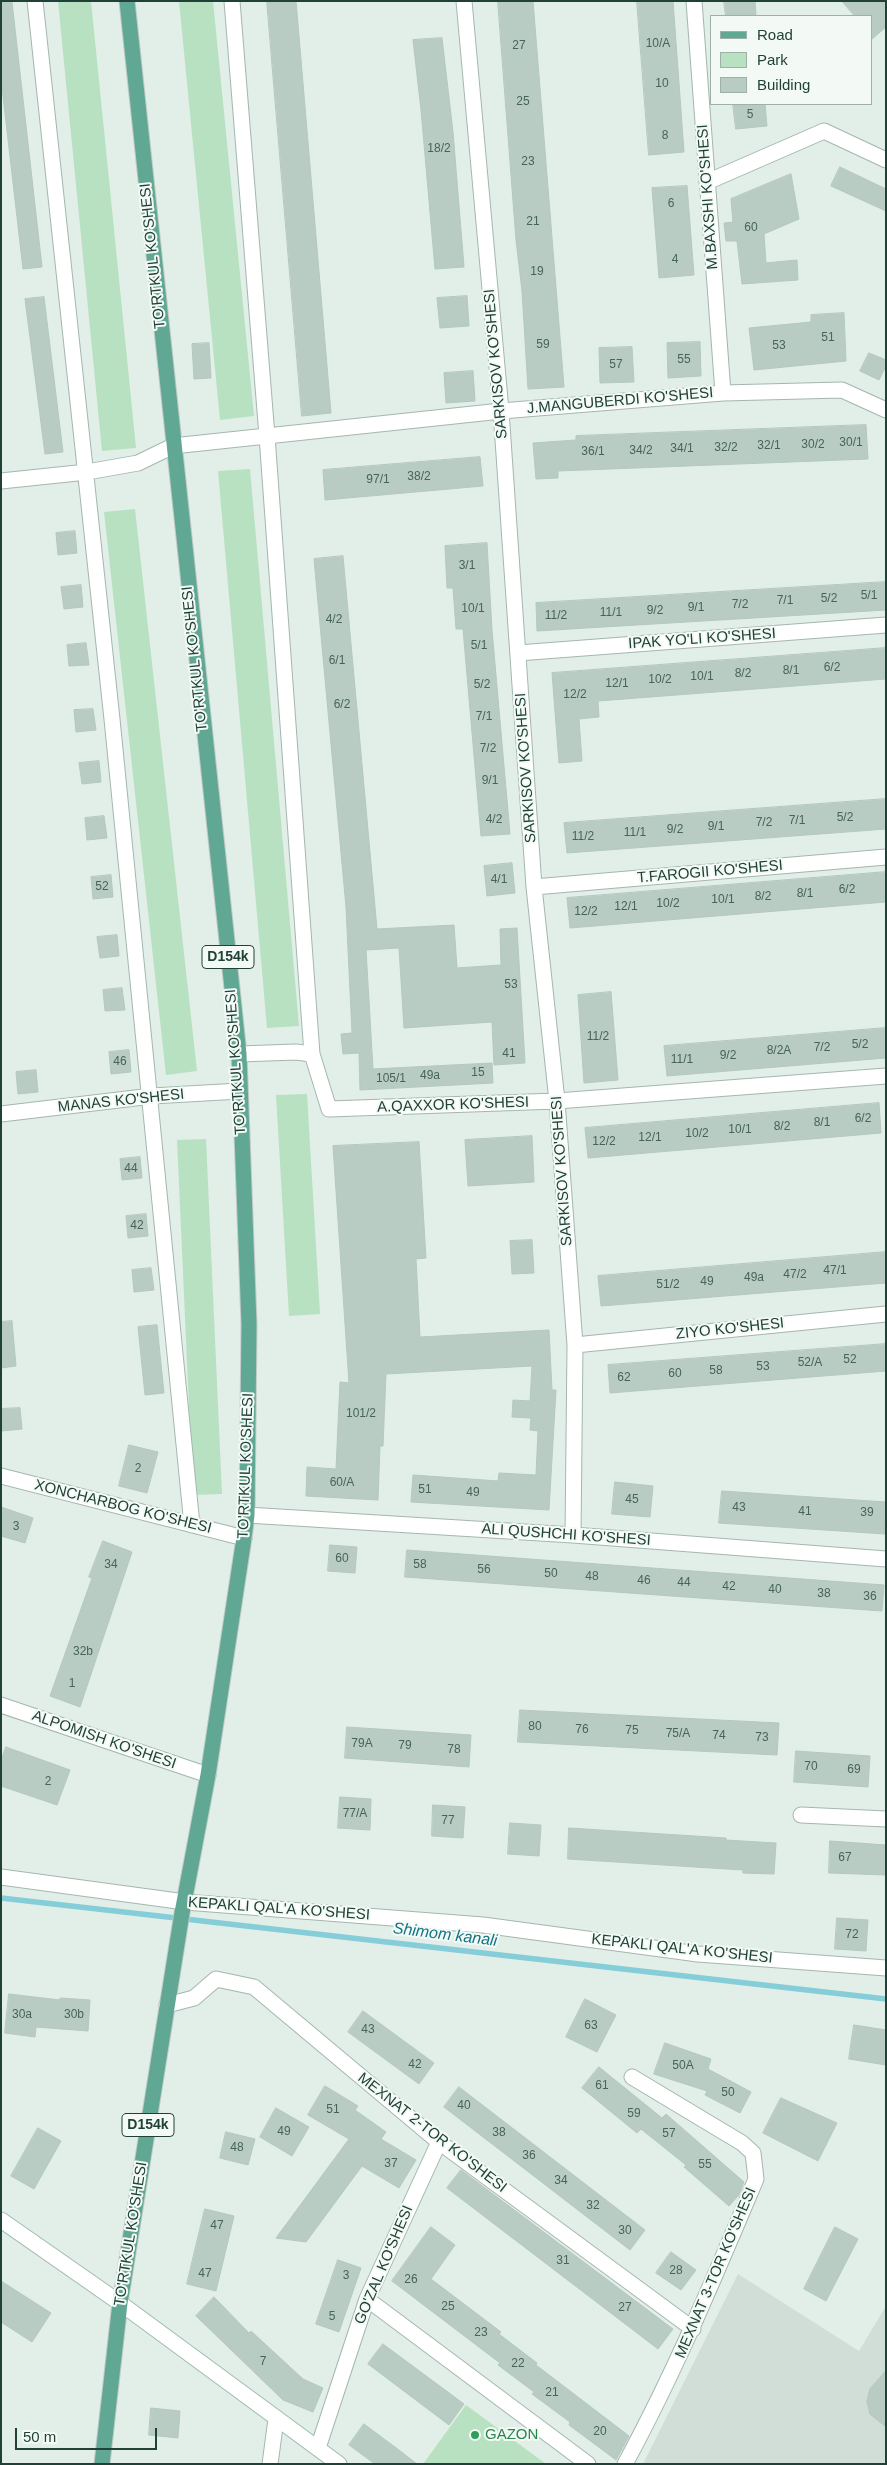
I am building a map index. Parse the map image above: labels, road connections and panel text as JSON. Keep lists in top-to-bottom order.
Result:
{
  "streets": {
    "main road": ["TO'RTKUL KO'SHESI", "D154k"],
    "street": [
      "M.BAXSHI KO'SHESI",
      "SARKISOV KO'SHESI",
      "J.MANGUBERDI KO'SHESI",
      "IPAK YO'LI KO'SHESI",
      "T.FAROGII KO'SHESI",
      "MANAS KO'SHESI",
      "A.QAXXOR KO'SHESI",
      "ZIYO KO'SHESI",
      "XONCHARBOG KO'SHESI",
      "ALI QUSHCHI KO'SHESI",
      "ALPOMISH KO'SHESI",
      "KEPAKLI QAL'A KO'SHESI",
      "MEXNAT 2-TOR KO'SHESI",
      "GO'ZAL KO'SHESI",
      "MEXNAT 3-TOR KO'SHESI"
    ]
  },
  "crossings": [
    ["M.BAXSHI KO'SHESI", "J.MANGUBERDI KO'SHESI"],
    ["TO'RTKUL KO'SHESI", "J.MANGUBERDI KO'SHESI"],
    ["TO'RTKUL KO'SHESI", "MANAS KO'SHESI"],
    ["TO'RTKUL KO'SHESI", "XONCHARBOG KO'SHESI"],
    ["TO'RTKUL KO'SHESI", "ALI QUSHCHI KO'SHESI"],
    ["TO'RTKUL KO'SHESI", "ALPOMISH KO'SHESI"],
    ["TO'RTKUL KO'SHESI", "KEPAKLI QAL'A KO'SHESI"],
    ["TO'RTKUL KO'SHESI", "MEXNAT 2-TOR KO'SHESI"],
    ["SARKISOV KO'SHESI", "J.MANGUBERDI KO'SHESI"],
    ["SARKISOV KO'SHESI", "IPAK YO'LI KO'SHESI"],
    ["SARKISOV KO'SHESI", "T.FAROGII KO'SHESI"],
    ["SARKISOV KO'SHESI", "A.QAXXOR KO'SHESI"],
    ["SARKISOV KO'SHESI", "ZIYO KO'SHESI"],
    ["SARKISOV KO'SHESI", "ALI QUSHCHI KO'SHESI"],
    ["MEXNAT 2-TOR KO'SHESI", "GO'ZAL KO'SHESI"],
    ["MEXNAT 2-TOR KO'SHESI", "MEXNAT 3-TOR KO'SHESI"]
  ],
  "water": ["Shimom kanali"],
  "places": ["GAZON"],
  "house_numbers": [
    "10/A",
    "27",
    "10",
    "25",
    "5",
    "8",
    "18/2",
    "23",
    "6",
    "21",
    "60",
    "4",
    "19",
    "51",
    "59",
    "53",
    "55",
    "57",
    "30/1",
    "30/2",
    "32/1",
    "32/2",
    "34/1",
    "34/2",
    "36/1",
    "38/2",
    "97/1",
    "3/1",
    "5/1",
    "5/2",
    "7/1",
    "7/2",
    "9/1",
    "10/1",
    "9/2",
    "11/1",
    "11/2",
    "4/2",
    "5/1",
    "6/1",
    "6/2",
    "8/1",
    "8/2",
    "10/1",
    "10/2",
    "12/1",
    "5/2",
    "12/2",
    "6/2",
    "7/1",
    "7/2",
    "9/1",
    "5/2",
    "4/2",
    "7/1",
    "7/2",
    "9/1",
    "9/2",
    "11/1",
    "11/2",
    "4/1",
    "52",
    "6/2",
    "8/1",
    "8/2",
    "10/1",
    "10/2",
    "12/1",
    "12/2",
    "53",
    "11/2",
    "5/2",
    "7/2",
    "8/2A",
    "41",
    "9/2",
    "11/1",
    "46",
    "15",
    "49a",
    "105/1",
    "6/2",
    "8/1",
    "8/2",
    "10/1",
    "10/2",
    "12/1",
    "12/2",
    "44",
    "42",
    "47/1",
    "47/2",
    "49a",
    "49",
    "51/2",
    "52",
    "52/A",
    "53",
    "58",
    "60",
    "62",
    "101/2",
    "2",
    "60/A",
    "51",
    "49",
    "45",
    "43",
    "41",
    "39",
    "3",
    "60",
    "34",
    "58",
    "56",
    "50",
    "48",
    "46",
    "44",
    "42",
    "40",
    "38",
    "36",
    "32b",
    "1",
    "80",
    "76",
    "75",
    "75/A",
    "74",
    "73",
    "79A",
    "79",
    "78",
    "70",
    "69",
    "2",
    "77/A",
    "77",
    "67",
    "72",
    "30a",
    "30b",
    "63",
    "43",
    "42",
    "50A",
    "61",
    "50",
    "40",
    "51",
    "59",
    "49",
    "38",
    "57",
    "48",
    "36",
    "37",
    "55",
    "34",
    "32",
    "47",
    "30",
    "31",
    "28",
    "47",
    "3",
    "26",
    "25",
    "27",
    "5",
    "23",
    "7",
    "22",
    "21",
    "20"
  ],
  "legend": ["Road", "Park", "Building"],
  "scale_bar": "50 m"
}
